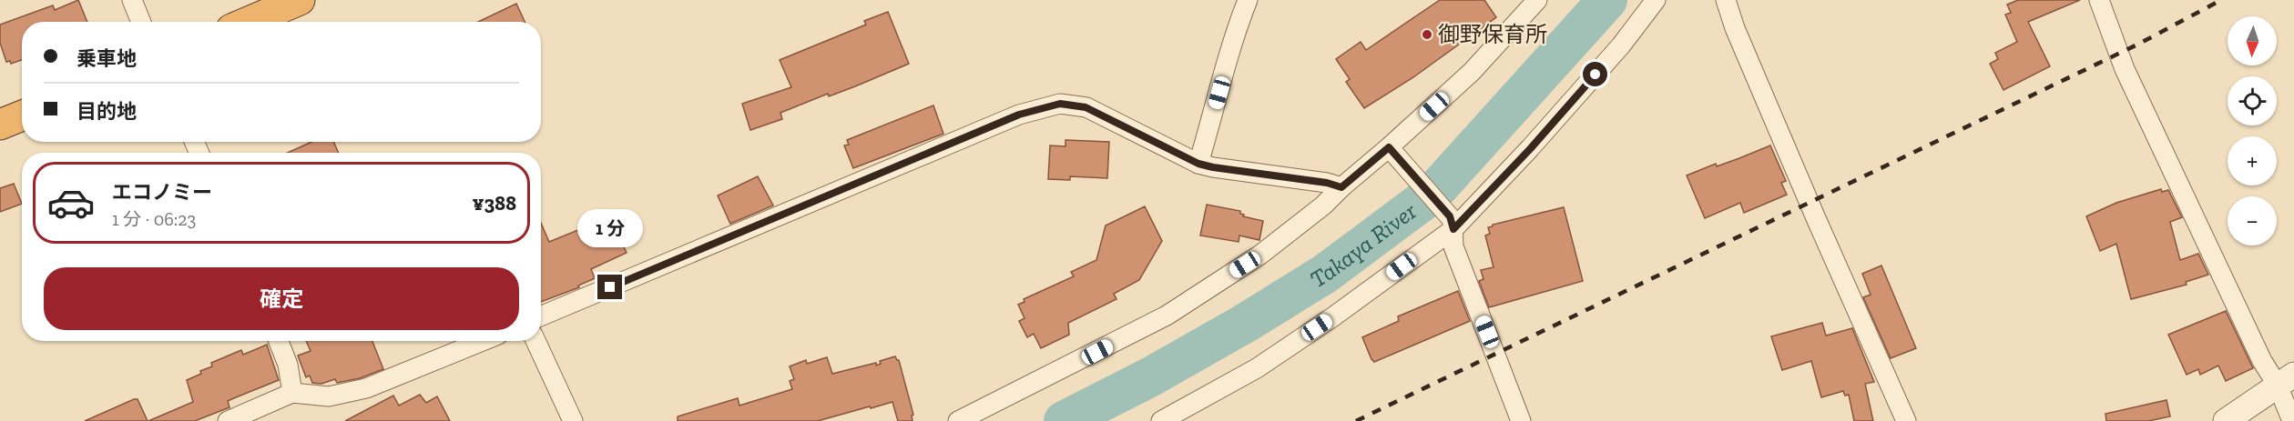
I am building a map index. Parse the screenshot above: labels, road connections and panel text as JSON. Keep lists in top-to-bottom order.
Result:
{
  "water": ["Takaya River"],
  "places": ["御野保育所"],
  "north": "bottom",
  "page": {
    "map_buttons": ["+", "−"],
    "banner": ["乗車地", "目的地"],
    "list": [
      {
        "name": "エコノミー",
        "note": "1 分 · 06:23",
        "value": "¥388"
      }
    ],
    "bubble": "1 分",
    "buttons": "確定"
  }
}
